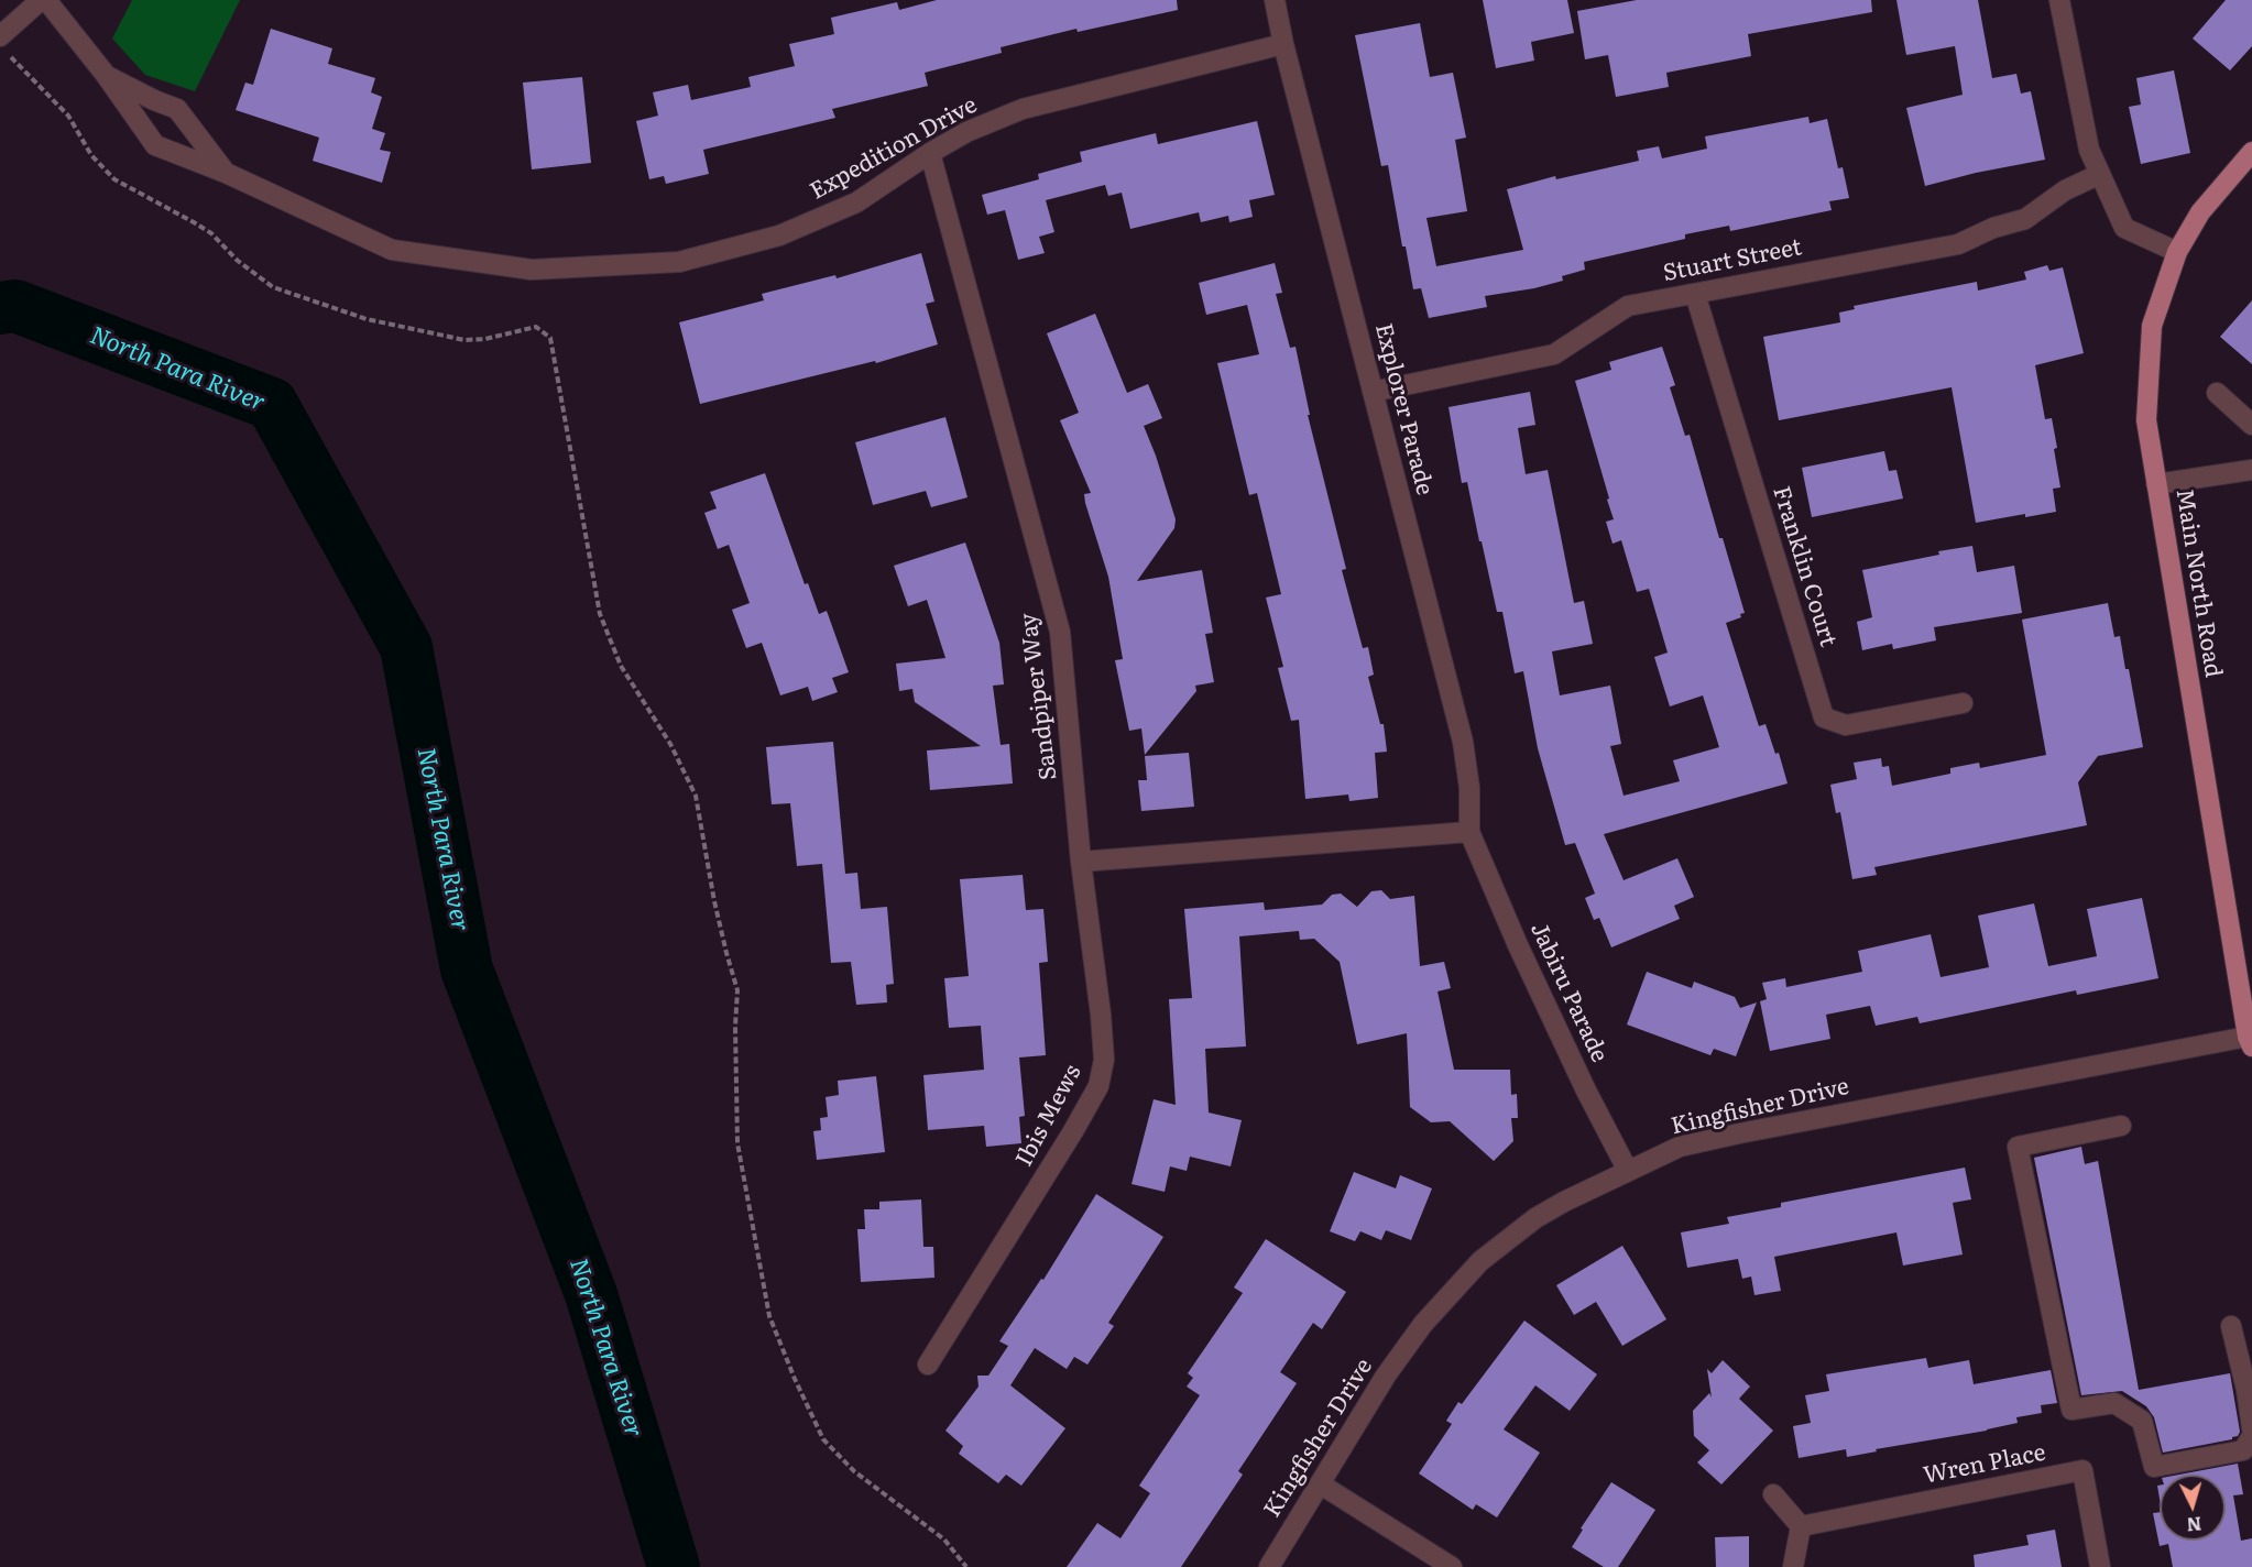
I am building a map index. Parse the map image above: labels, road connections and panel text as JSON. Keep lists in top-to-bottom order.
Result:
{
  "streets": {
    "main road": ["Main North Road"],
    "street": [
      "Expedition Drive",
      "Stuart Street",
      "Explorer Parade",
      "Franklin Court",
      "Sandpiper Way",
      "Jabiru Parade",
      "Kingfisher Drive",
      "Ibis Mews",
      "Wren Place"
    ]
  },
  "crossings": [
    ["Expedition Drive", "Explorer Parade"],
    ["Expedition Drive", "Sandpiper Way"],
    ["Stuart Street", "Explorer Parade"],
    ["Stuart Street", "Franklin Court"],
    ["Explorer Parade", "Jabiru Parade"],
    ["Main North Road", "Kingfisher Drive"],
    ["Sandpiper Way", "Ibis Mews"],
    ["Jabiru Parade", "Kingfisher Drive"]
  ],
  "water": ["North Para River"],
  "north": "bottom"
}
